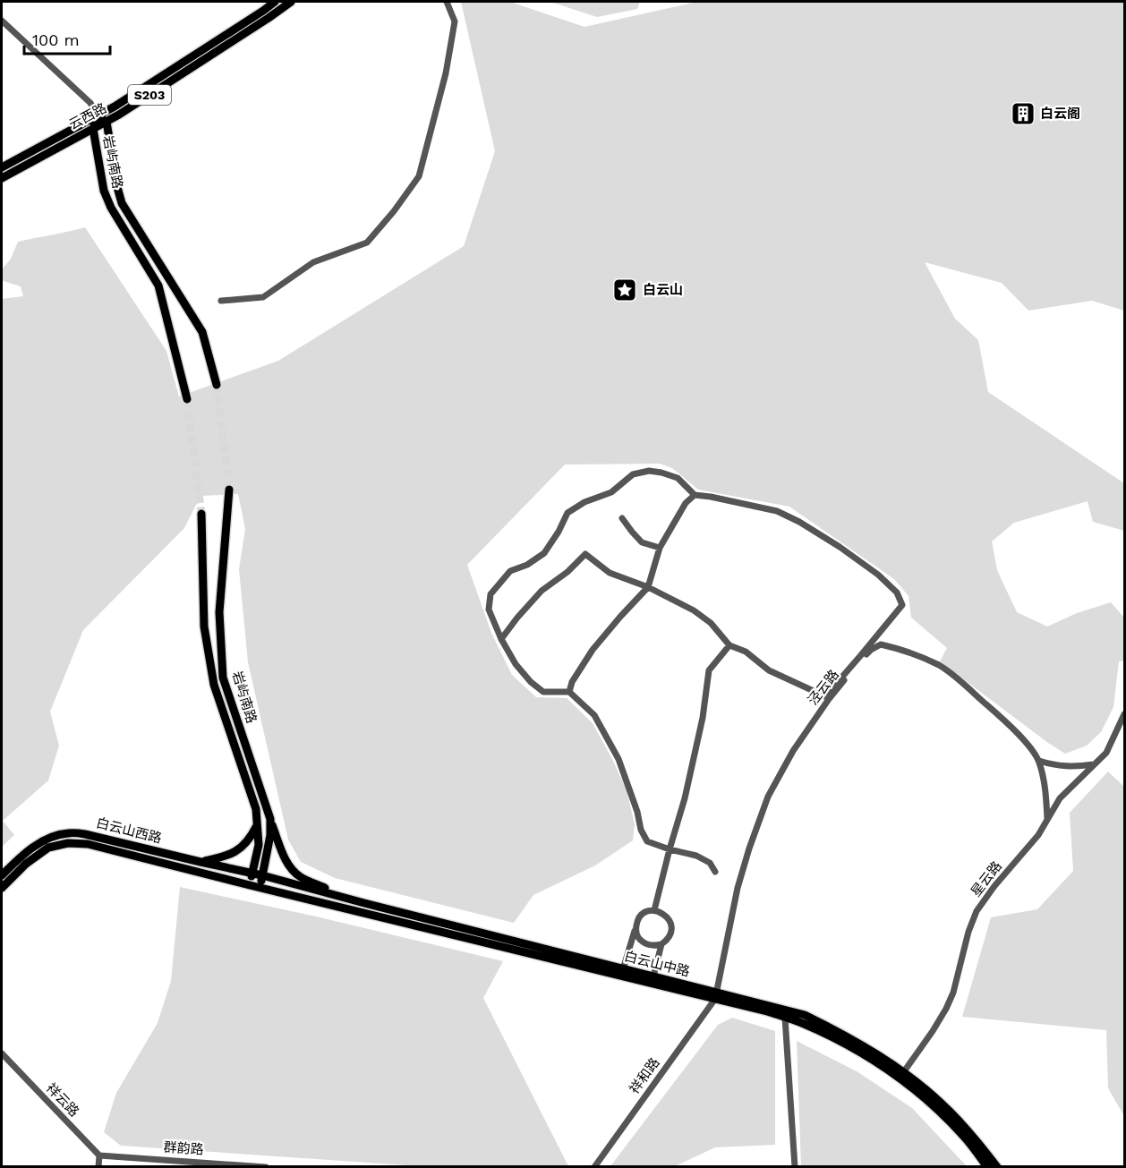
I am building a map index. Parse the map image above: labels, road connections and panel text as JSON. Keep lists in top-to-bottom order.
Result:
{
  "streets": {
    "main road": [
      "S203",
      "云西路",
      "岩屿南路",
      "白云山西路",
      "白云山中路"
    ],
    "street": [
      "泾云路",
      "星云路",
      "祥和路",
      "祥云路",
      "群韵路"
    ]
  },
  "crossings": [
    ["云西路", "岩屿南路"],
    ["岩屿南路", "白云山西路"],
    ["岩屿南路", "白云山中路"],
    ["泾云路", "星云路"],
    ["泾云路", "白云山中路"],
    ["泾云路", "祥和路"],
    ["白云山西路", "白云山中路"],
    ["星云路", "白云山中路"],
    ["白云山中路", "祥和路"],
    ["祥云路", "群韵路"]
  ],
  "places": {
    "building": ["白云阁"],
    "place": ["白云山"]
  },
  "scale_bar": "100 m"
}
